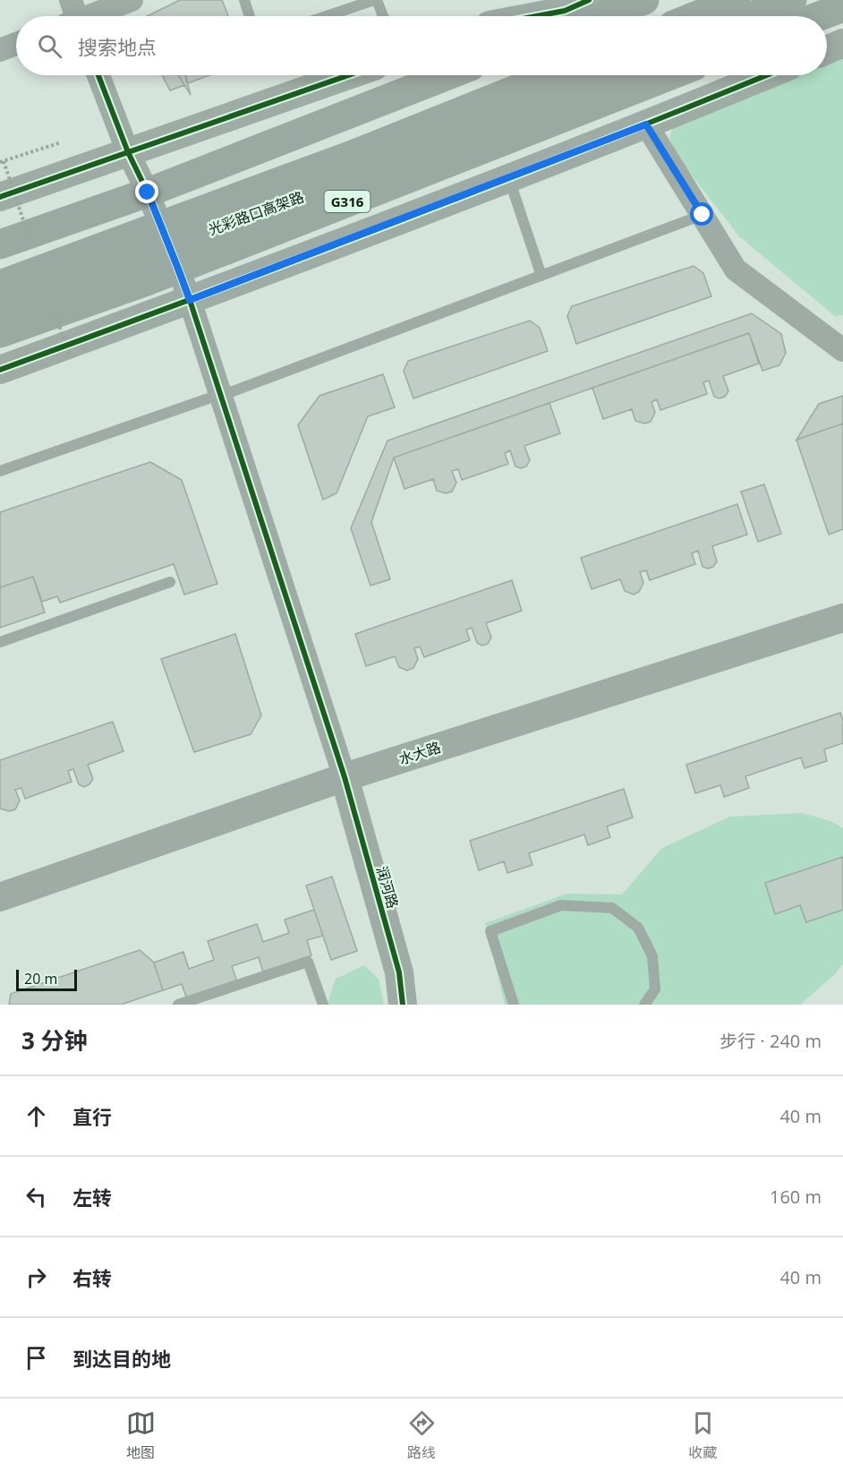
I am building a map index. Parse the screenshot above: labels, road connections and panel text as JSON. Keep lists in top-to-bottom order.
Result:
{
  "streets": {
    "highway": ["G316", "光彩路口高架路"],
    "street": ["水大路", "润河路"]
  },
  "crossings": [
    ["水大路", "润河路"]
  ],
  "scale_bar": "20 m",
  "page": {
    "search": "搜索地点",
    "scale": "20 m",
    "heading": ["3 分钟", "步行 · 240 m"],
    "list": [
      ["直行", "40 m"],
      ["左转", "160 m"],
      ["右转", "40 m"],
      "到达目的地"
    ],
    "nav": ["地图", "路线", "收藏"]
  }
}
